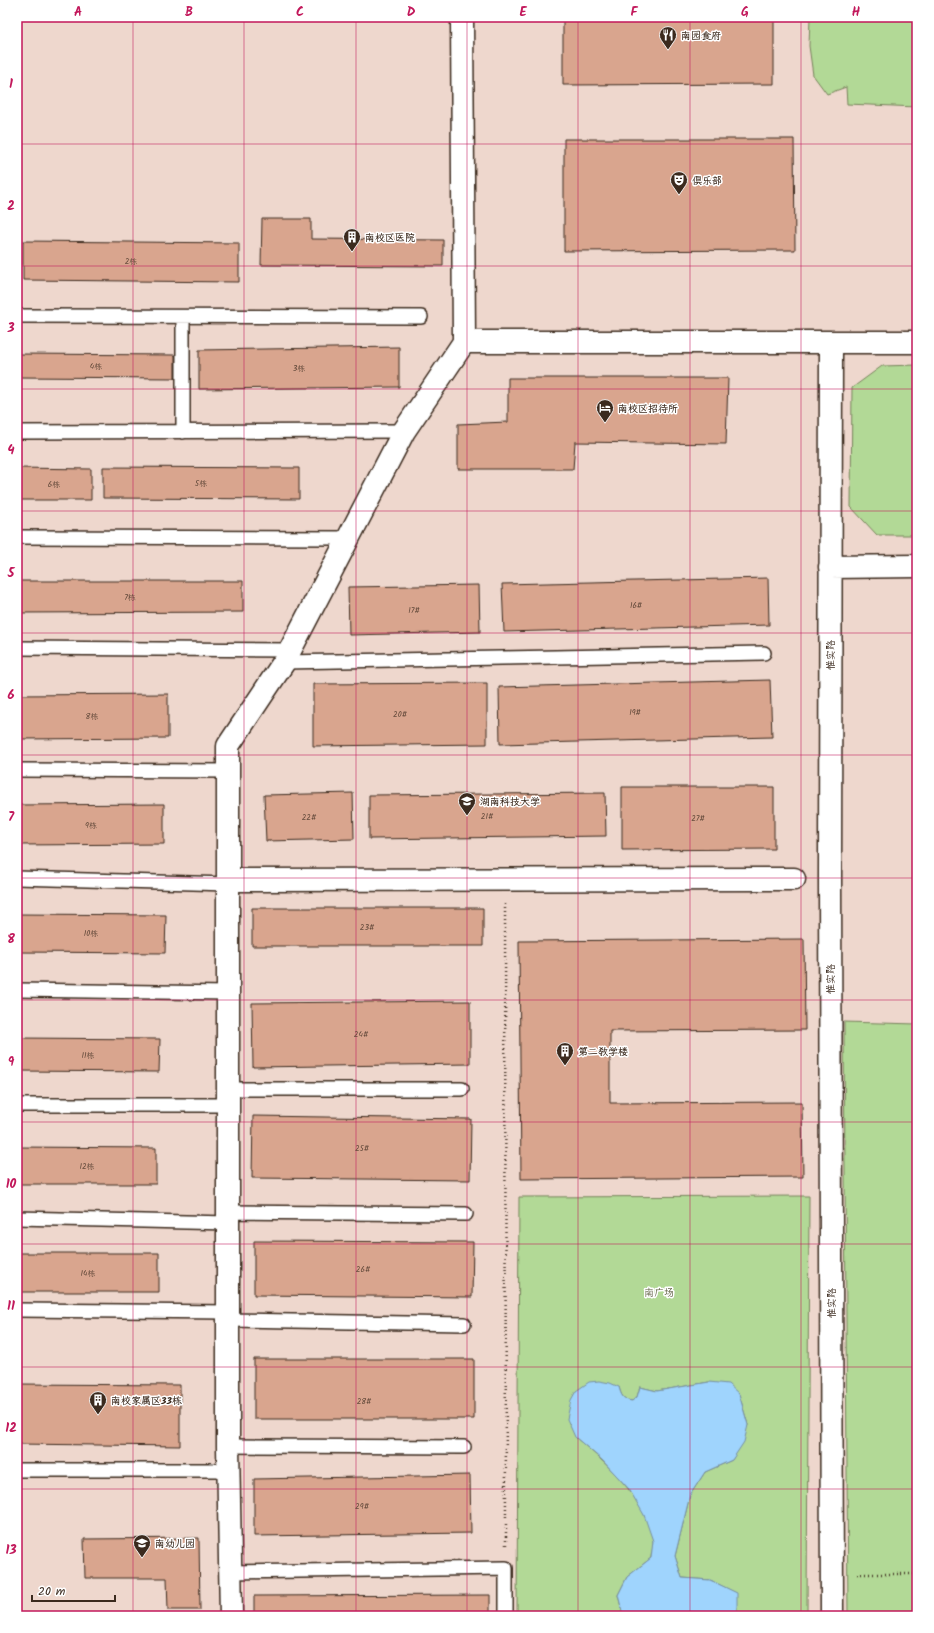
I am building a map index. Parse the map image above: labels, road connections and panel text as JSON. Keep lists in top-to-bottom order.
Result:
{
  "streets": {
    "street": ["惟实路"]
  },
  "parks": ["南广场"],
  "places": {
    "restaurant": ["南园食府"],
    "theatre": ["俱乐部"],
    "building": ["南校区医院", "第二教学楼", "南校家属区33栋"],
    "hotel": ["南校区招待所"],
    "school or university": ["湖南科技大学", "南幼儿园"]
  },
  "house_numbers": [
    "2栋",
    "4栋",
    "3栋",
    "5栋",
    "6栋",
    "7栋",
    "16#",
    "17#",
    "19#",
    "20#",
    "8栋",
    "21#",
    "22#",
    "27#",
    "9栋",
    "23#",
    "10栋",
    "24#",
    "11栋",
    "25#",
    "12栋",
    "26#",
    "14栋",
    "28#",
    "29#"
  ],
  "scale_bar": "20 m",
  "grid": {
    "columns": [
      "A",
      "B",
      "C",
      "D",
      "E",
      "F",
      "G",
      "H"
    ],
    "rows": [
      "1",
      "2",
      "3",
      "4",
      "5",
      "6",
      "7",
      "8",
      "9",
      "10",
      "11",
      "12",
      "13"
    ]
  }
}
